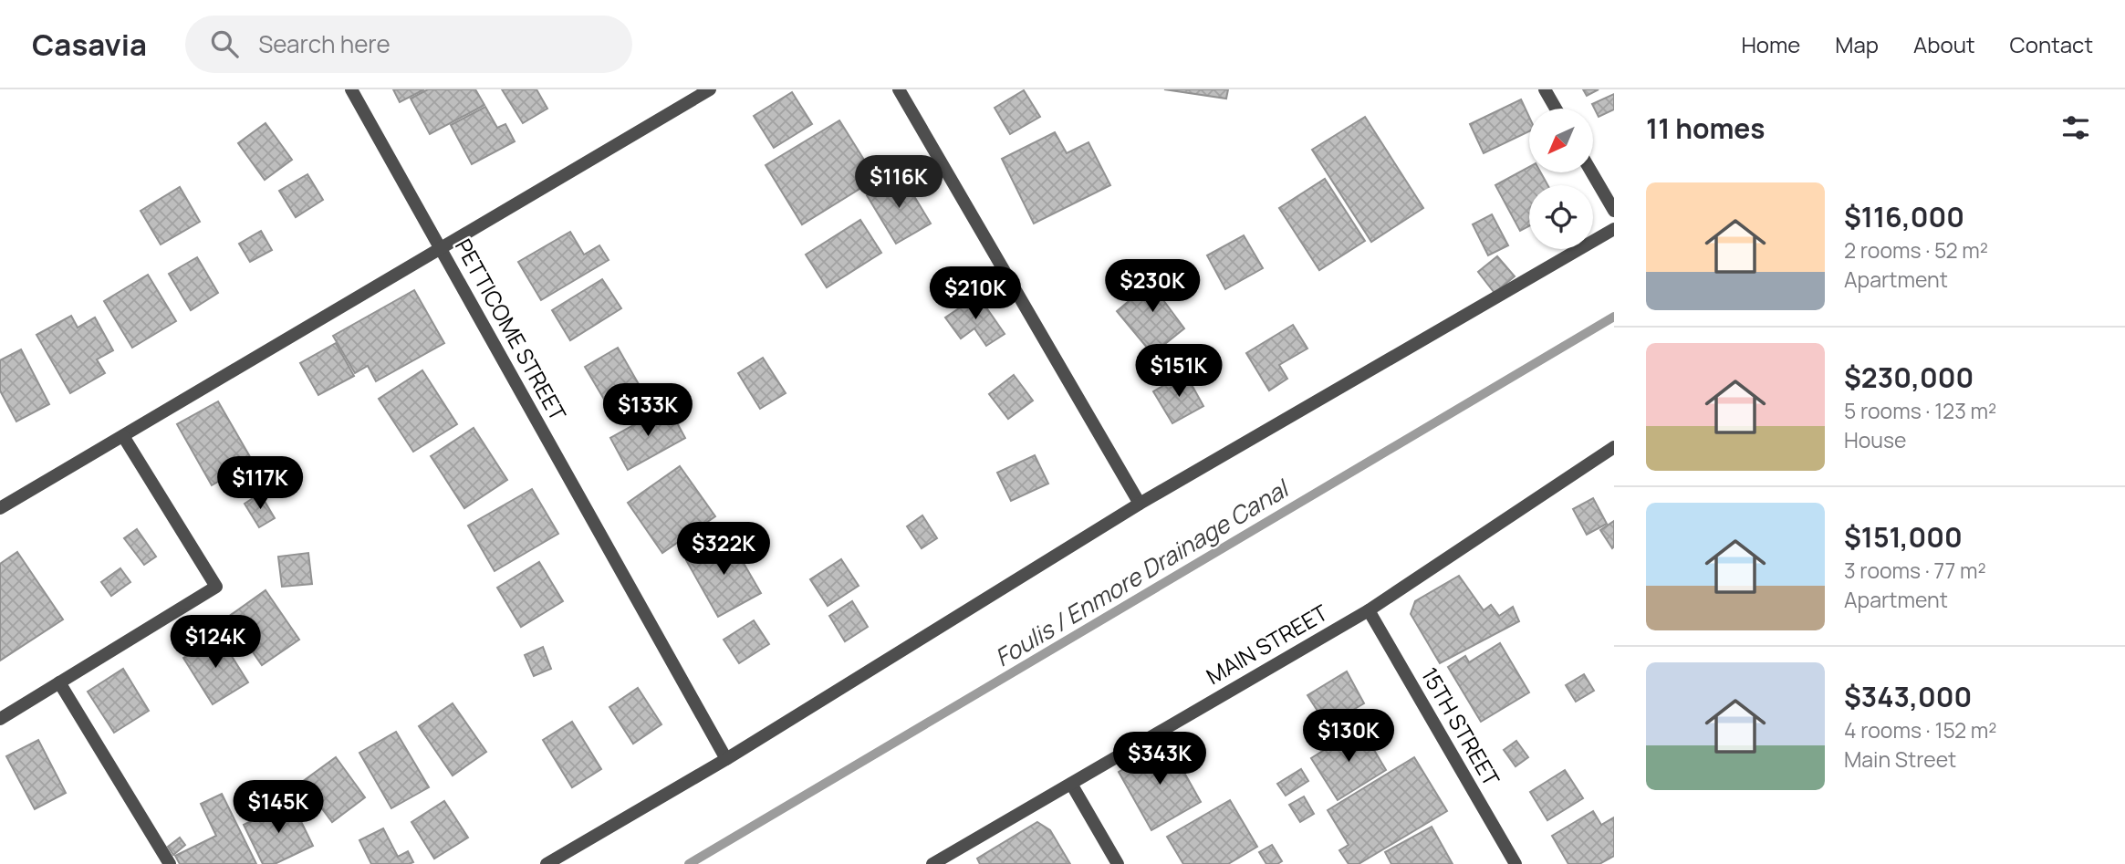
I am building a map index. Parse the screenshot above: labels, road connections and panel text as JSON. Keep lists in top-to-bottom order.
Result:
{
  "streets": {
    "street": ["PETTICOME STREET", "MAIN STREET", "15TH STREET"]
  },
  "crossings": [
    ["MAIN STREET", "15TH STREET"]
  ],
  "water": ["Foulis / Enmore Drainage Canal"],
  "north": "bottom left",
  "page": {
    "header": "Casavia",
    "search": "Search here",
    "nav": [
      "Home",
      "Map",
      "About",
      "Contact"
    ],
    "heading": "11 homes",
    "price": [
      "$116K",
      "$230K",
      "$210K",
      "$151K",
      "$133K",
      "$117K",
      "$322K",
      "$124K",
      "$130K",
      "$343K",
      "$145K"
    ],
    "list": [
      {
        "name": "$116,000",
        "note": "2 rooms · 52 m² · Apartment"
      },
      {
        "name": "$230,000",
        "note": "5 rooms · 123 m² · House"
      },
      {
        "name": "$151,000",
        "note": "3 rooms · 77 m² · Apartment"
      },
      {
        "name": "$343,000",
        "note": "4 rooms · 152 m² · Main Street"
      }
    ]
  }
}
